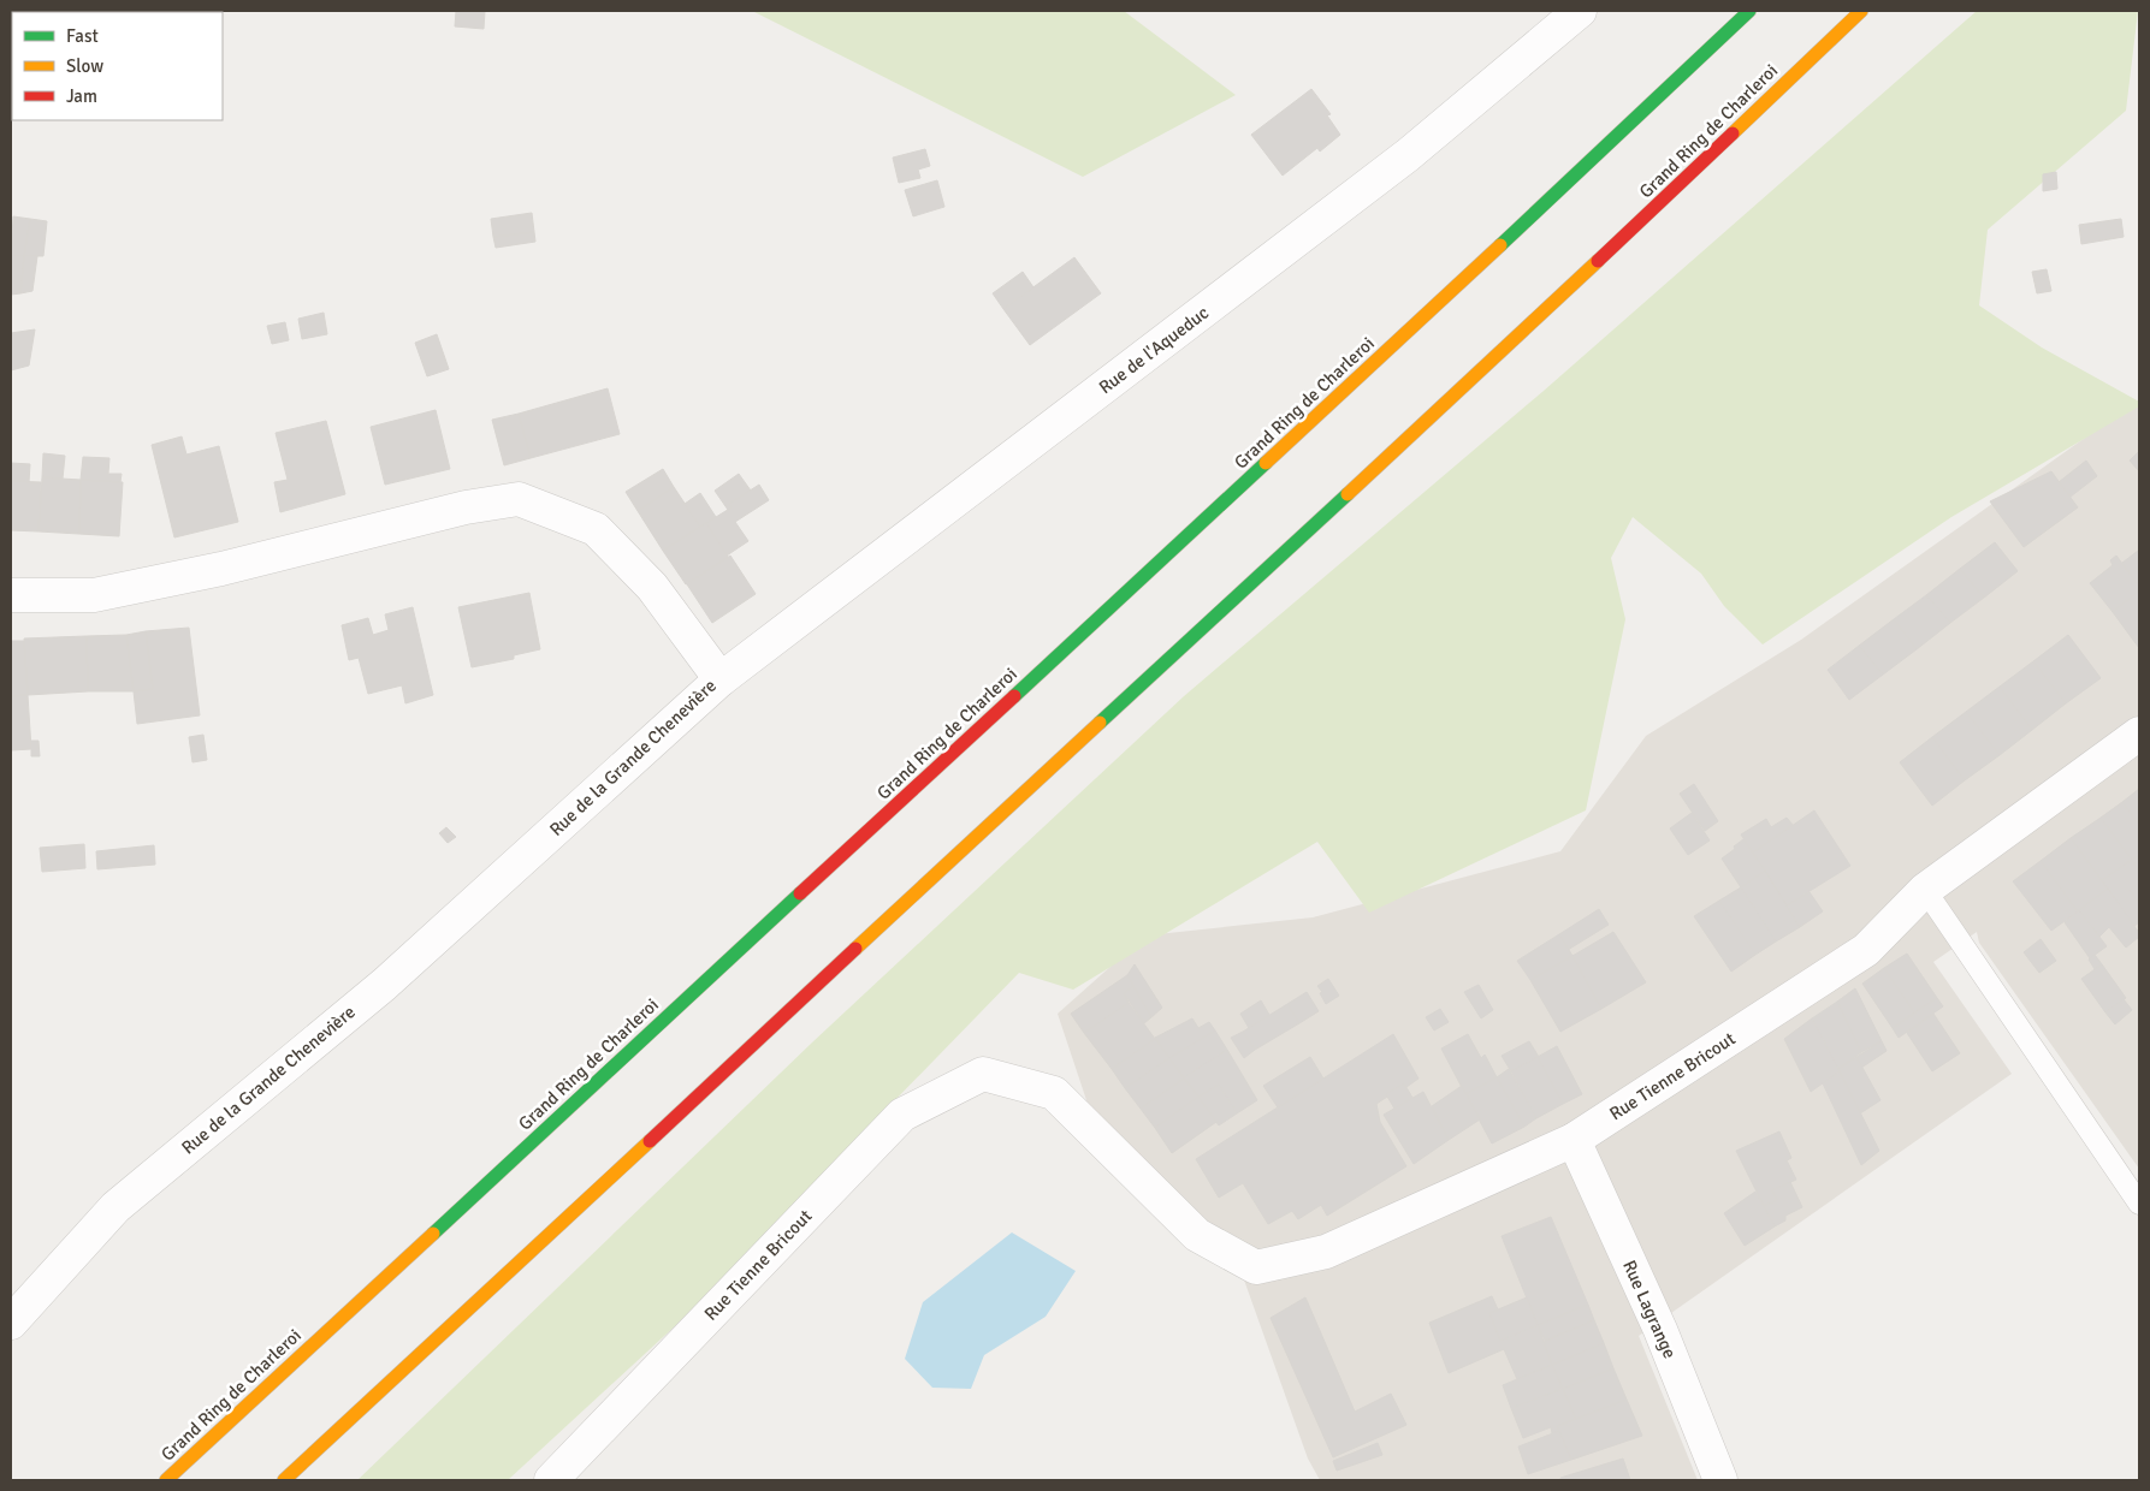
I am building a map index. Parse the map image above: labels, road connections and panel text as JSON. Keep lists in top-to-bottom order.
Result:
{
  "streets": {
    "highway": ["Grand Ring de Charleroi"],
    "street": [
      "Rue de l'Aqueduc",
      "Rue de la Grande Chenevière",
      "Rue Tienne Bricout",
      "Rue Lagrange"
    ]
  },
  "crossings": [
    ["Rue de l'Aqueduc", "Rue de la Grande Chenevière"],
    ["Rue Tienne Bricout", "Rue Lagrange"]
  ],
  "legend": ["Fast", "Slow", "Jam"]
}
